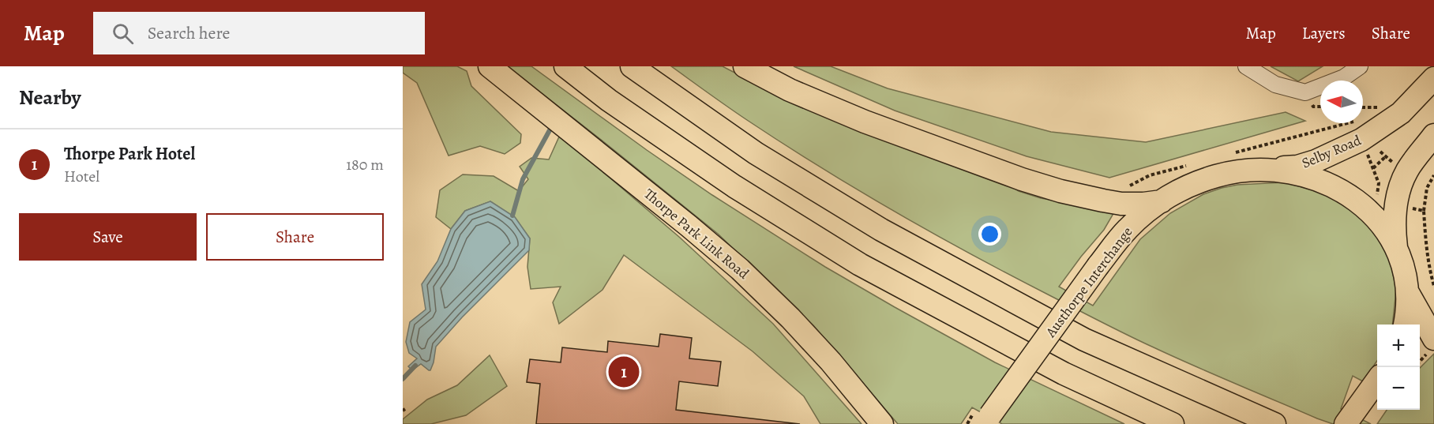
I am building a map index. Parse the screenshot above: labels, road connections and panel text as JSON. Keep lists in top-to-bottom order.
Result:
{
  "streets": {
    "highway": ["Selby Road", "Thorpe Park Link Road", "Austhorpe Interchange"]
  },
  "crossings": [
    ["Selby Road", "Austhorpe Interchange"]
  ],
  "north": "left",
  "page": {
    "header": "Map",
    "search": "Search here",
    "nav": ["Map", "Layers", "Share"],
    "heading": "Nearby",
    "list": [
      {
        "mark": "1",
        "name": "Thorpe Park Hotel",
        "note": "Hotel",
        "value": "180 m"
      }
    ],
    "buttons": ["Save", "Share"],
    "map_buttons": ["+", "−"],
    "pins": "1"
  }
}
